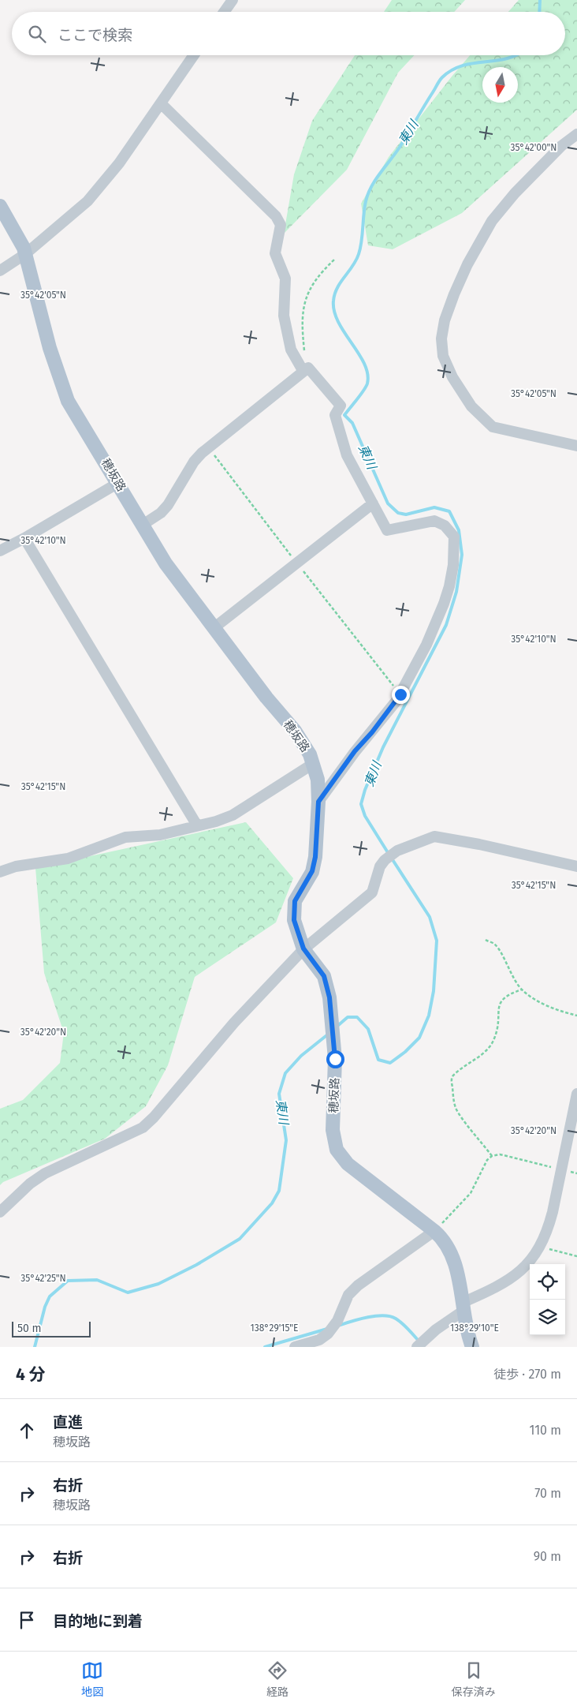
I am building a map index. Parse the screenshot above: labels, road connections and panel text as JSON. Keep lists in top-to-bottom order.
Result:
{
  "streets": {
    "main road": ["穂坂路"]
  },
  "water": ["東川"],
  "scale_bar": "50 m",
  "north": "bottom",
  "page": {
    "search": "ここで検索",
    "scale": "50 m",
    "heading": ["4 分", "徒歩 · 270 m"],
    "list": [
      ["直進", "穂坂路", "110 m"],
      ["右折", "穂坂路", "70 m"],
      ["右折", "90 m"],
      "目的地に到着"
    ],
    "nav": ["地図", "経路", "保存済み"]
  },
  "coordinates": [
    "35°42'00\"N",
    "35°42'05\"N",
    "35°42'10\"N",
    "35°42'15\"N",
    "35°42'20\"N",
    "35°42'25\"N",
    "138°29'15\"E",
    "138°29'10\"E"
  ]
}
